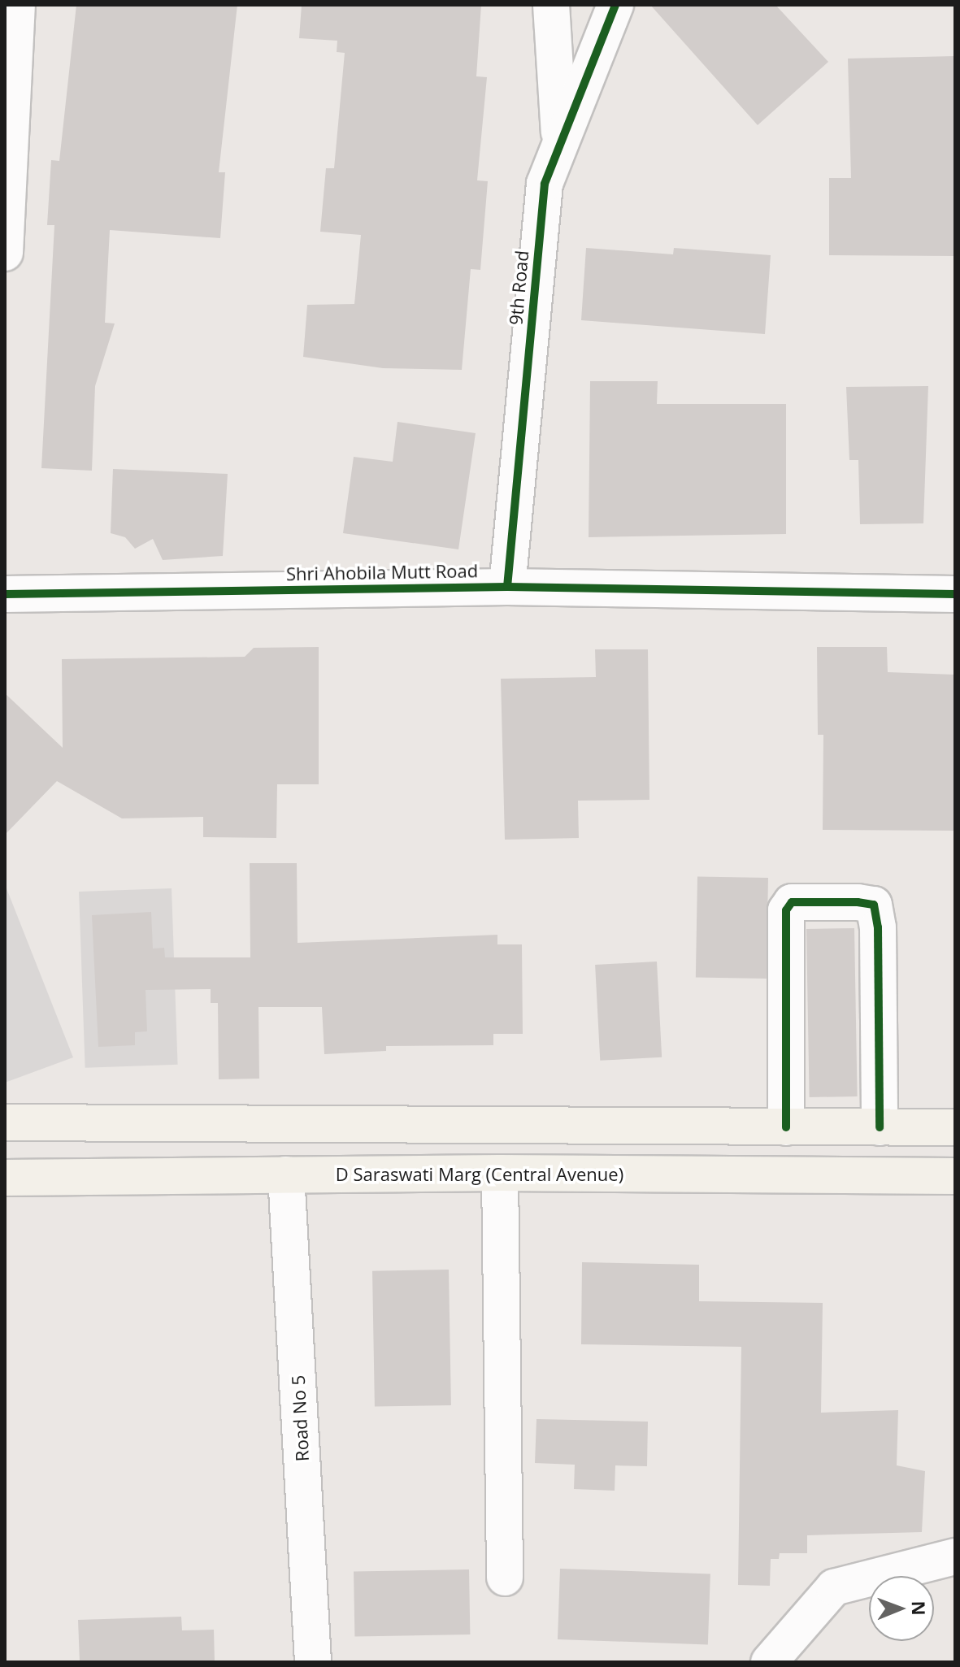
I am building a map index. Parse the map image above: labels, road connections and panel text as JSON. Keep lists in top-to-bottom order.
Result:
{
  "streets": {
    "main road": ["D Saraswati Marg (Central Avenue)"],
    "street": ["9th Road", "Shri Ahobila Mutt Road", "Road No 5"]
  },
  "crossings": [
    ["9th Road", "Shri Ahobila Mutt Road"],
    ["D Saraswati Marg (Central Avenue)", "Road No 5"]
  ],
  "north": "right"
}
